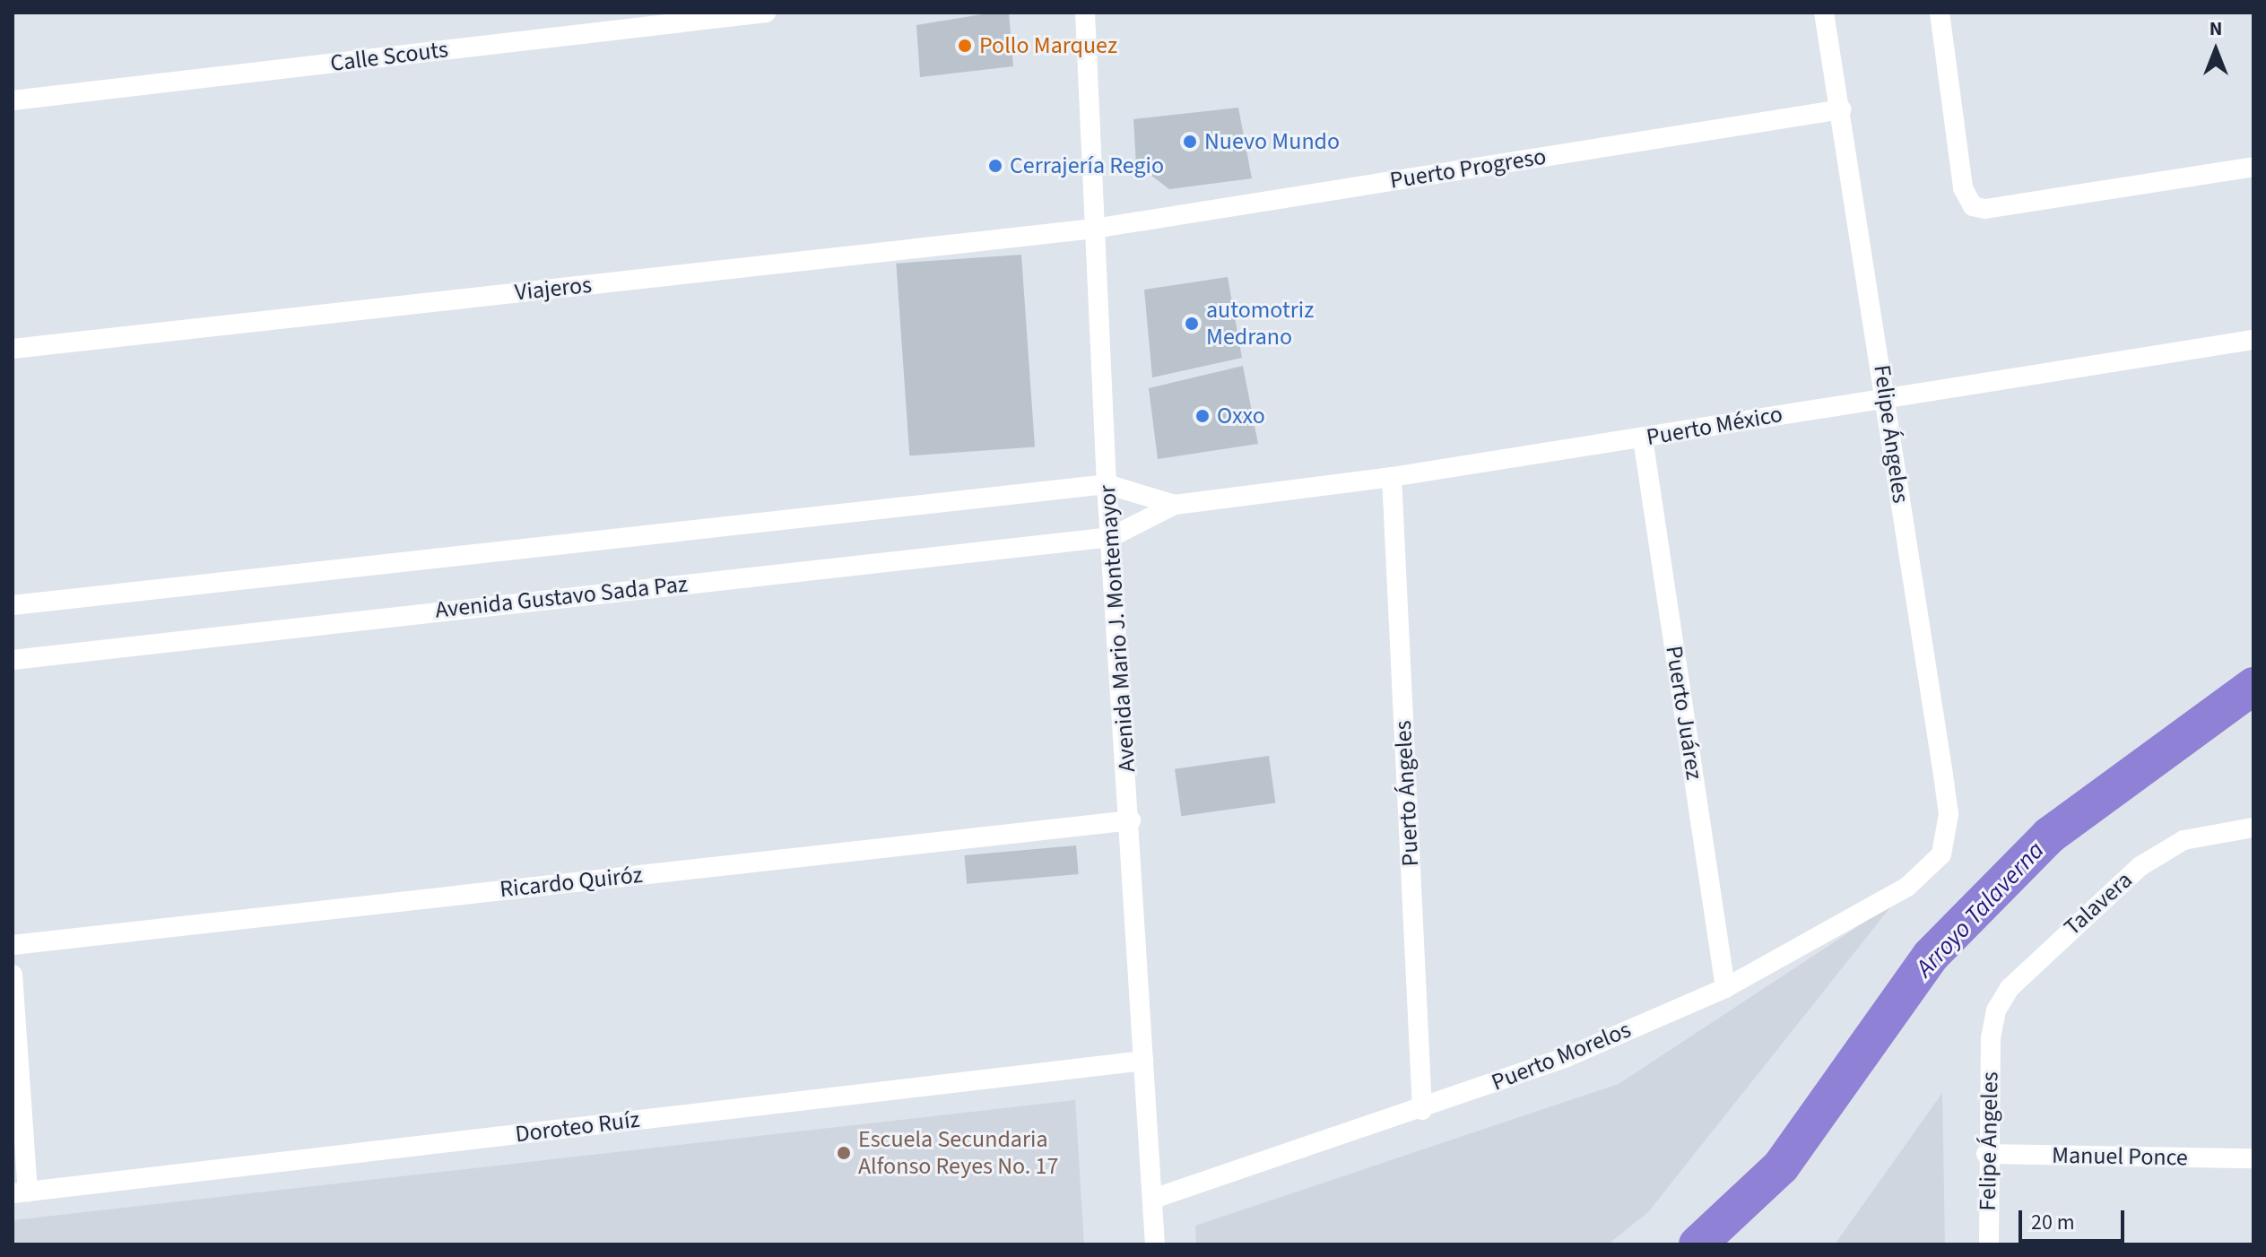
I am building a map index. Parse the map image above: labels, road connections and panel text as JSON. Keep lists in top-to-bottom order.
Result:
{
  "streets": {
    "street": [
      "Calle Scouts",
      "Puerto Progreso",
      "Viajeros",
      "Puerto México",
      "Felipe Ángeles",
      "Avenida Gustavo Sada Paz",
      "Avenida Mario J. Montemayor",
      "Puerto Juárez",
      "Puerto Ángeles",
      "Ricardo Quiróz",
      "Talavera",
      "Puerto Morelos",
      "Doroteo Ruíz",
      "Manuel Ponce"
    ]
  },
  "crossings": [
    ["Puerto Progreso", "Viajeros"],
    ["Puerto Progreso", "Felipe Ángeles"],
    ["Puerto Progreso", "Avenida Mario J. Montemayor"],
    ["Viajeros", "Avenida Mario J. Montemayor"],
    ["Puerto México", "Felipe Ángeles"],
    ["Puerto México", "Avenida Gustavo Sada Paz"],
    ["Puerto México", "Avenida Mario J. Montemayor"],
    ["Puerto México", "Puerto Juárez"],
    ["Puerto México", "Puerto Ángeles"],
    ["Felipe Ángeles", "Talavera"],
    ["Felipe Ángeles", "Puerto Morelos"],
    ["Felipe Ángeles", "Manuel Ponce"],
    ["Avenida Gustavo Sada Paz", "Avenida Mario J. Montemayor"],
    ["Avenida Mario J. Montemayor", "Ricardo Quiróz"],
    ["Avenida Mario J. Montemayor", "Puerto Morelos"],
    ["Avenida Mario J. Montemayor", "Doroteo Ruíz"],
    ["Puerto Juárez", "Puerto Morelos"],
    ["Puerto Ángeles", "Puerto Morelos"]
  ],
  "water": ["Arroyo Talaverna"],
  "places": [
    "Pollo Marquez",
    "Nuevo Mundo",
    "Cerrajería Regio",
    "automotriz Medrano",
    "Oxxo",
    "Escuela Secundaria Alfonso Reyes No. 17"
  ],
  "scale_bar": "20 m",
  "north": "top"
}
